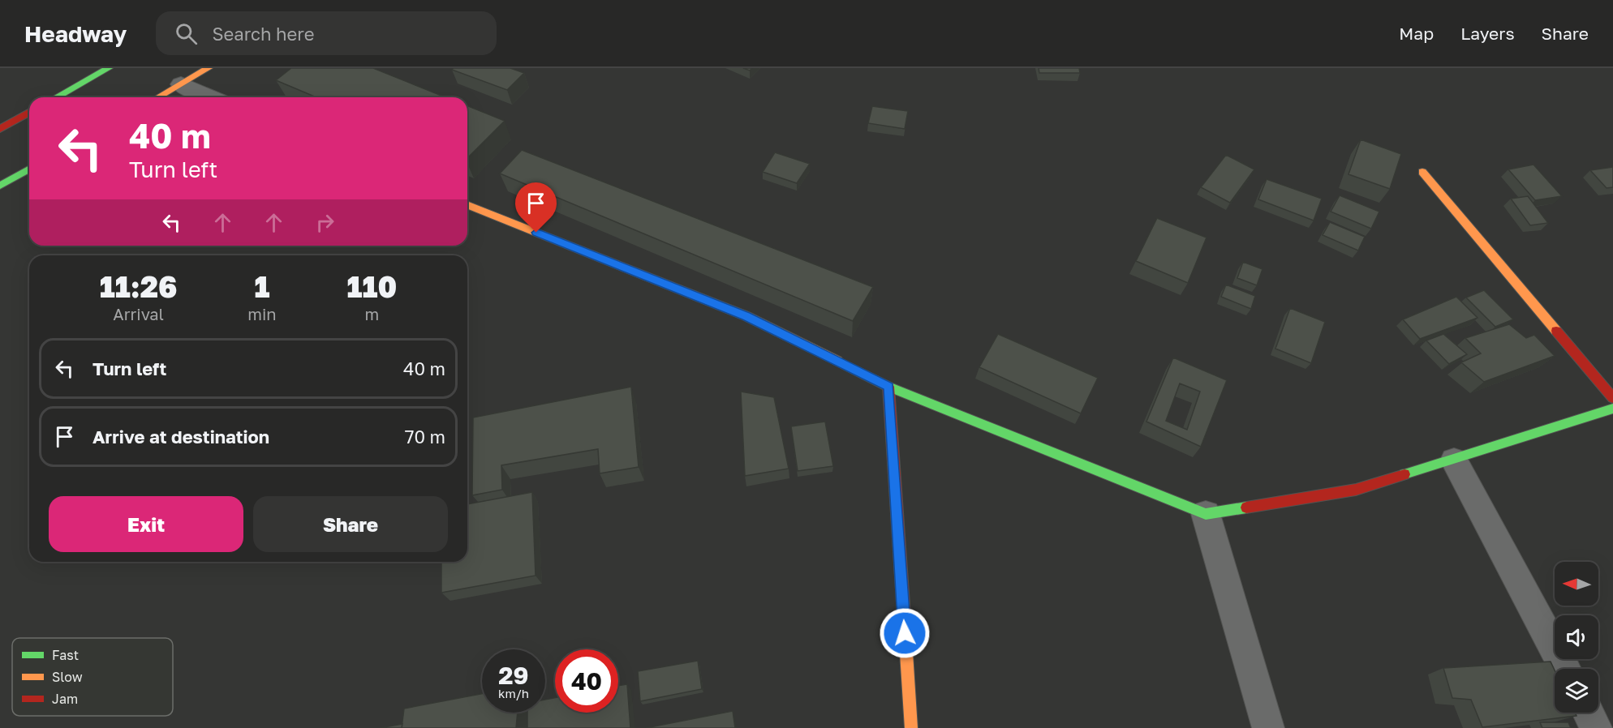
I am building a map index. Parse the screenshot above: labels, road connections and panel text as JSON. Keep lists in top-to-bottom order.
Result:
{
  "legend": ["Fast", "Slow", "Jam"],
  "north": "left",
  "page": {
    "header": "Headway",
    "search": "Search here",
    "nav": ["Map", "Layers", "Share"],
    "turn": ["40 m", "Turn left"],
    "eta": [
      "11:26",
      "Arrival",
      "1",
      "min",
      "110",
      "m"
    ],
    "list": [
      {
        "name": "Turn left",
        "value": "40 m"
      },
      {
        "name": "Arrive at destination",
        "value": "70 m"
      }
    ],
    "buttons": ["Exit", "Share"],
    "speed": "29 km/h",
    "limit": "40"
  }
}
